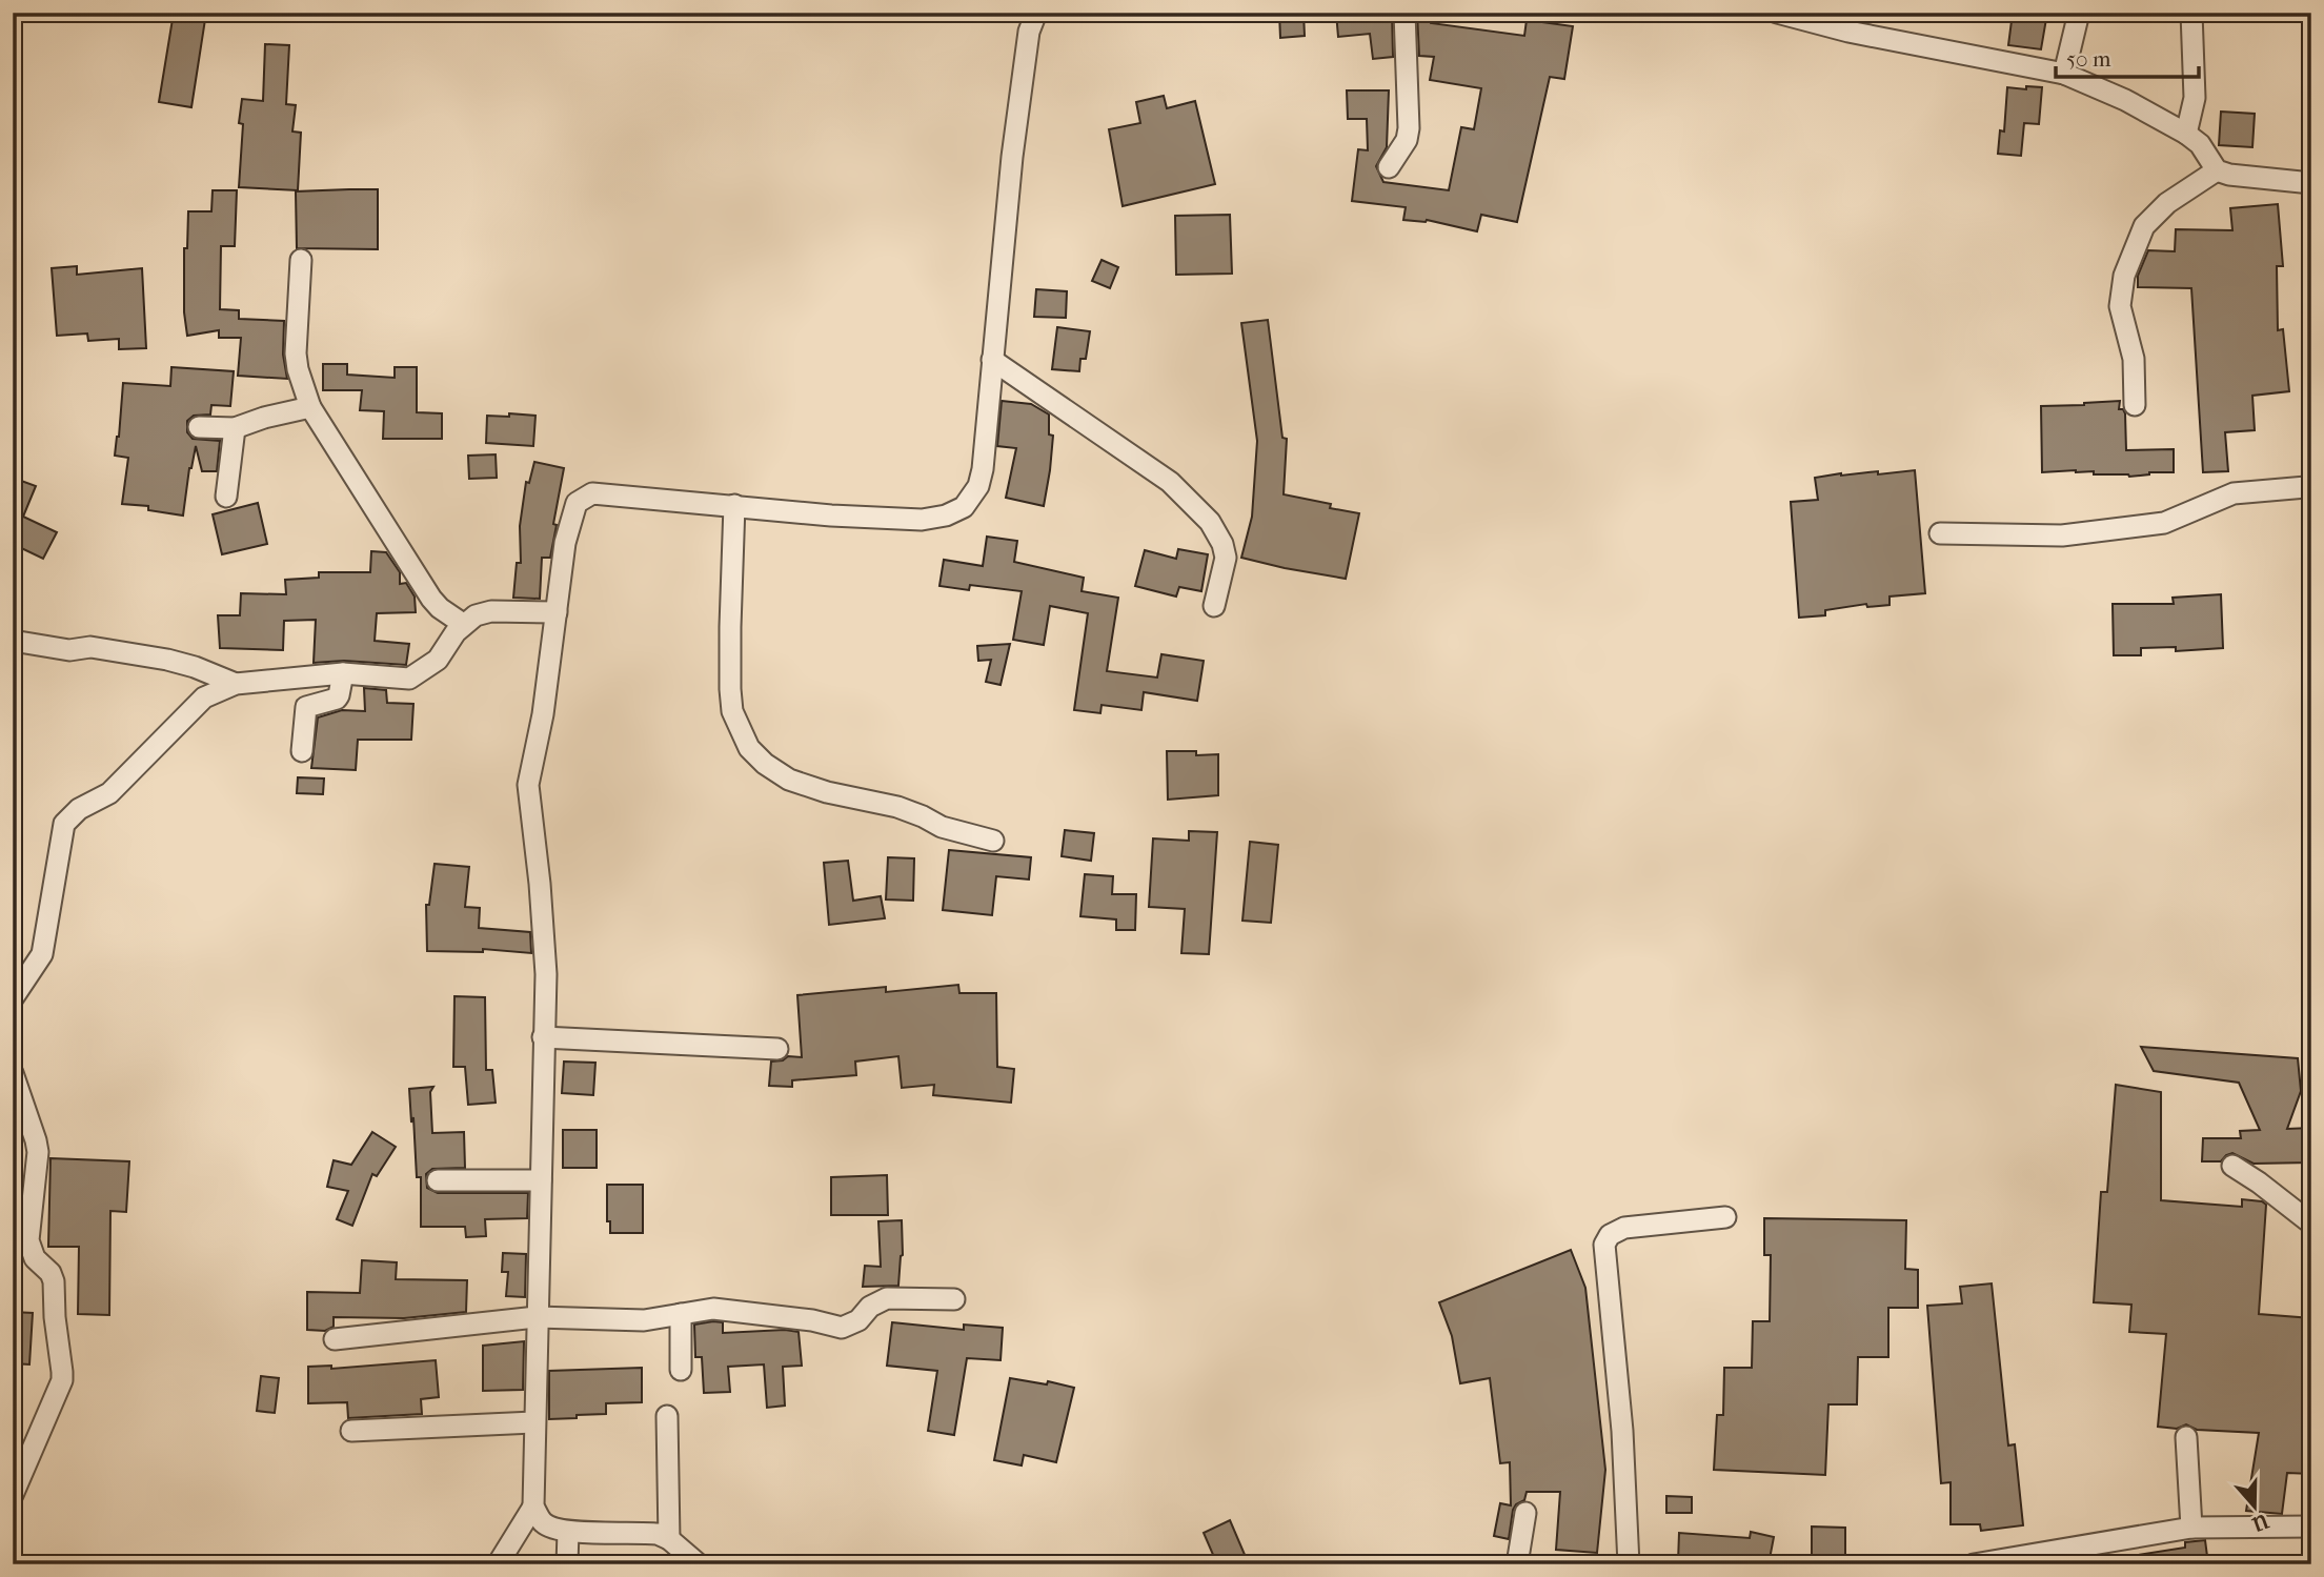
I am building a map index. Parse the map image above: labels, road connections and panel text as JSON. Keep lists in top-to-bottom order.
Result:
{
  "scale_bar": "50 m",
  "north": "bottom"
}
